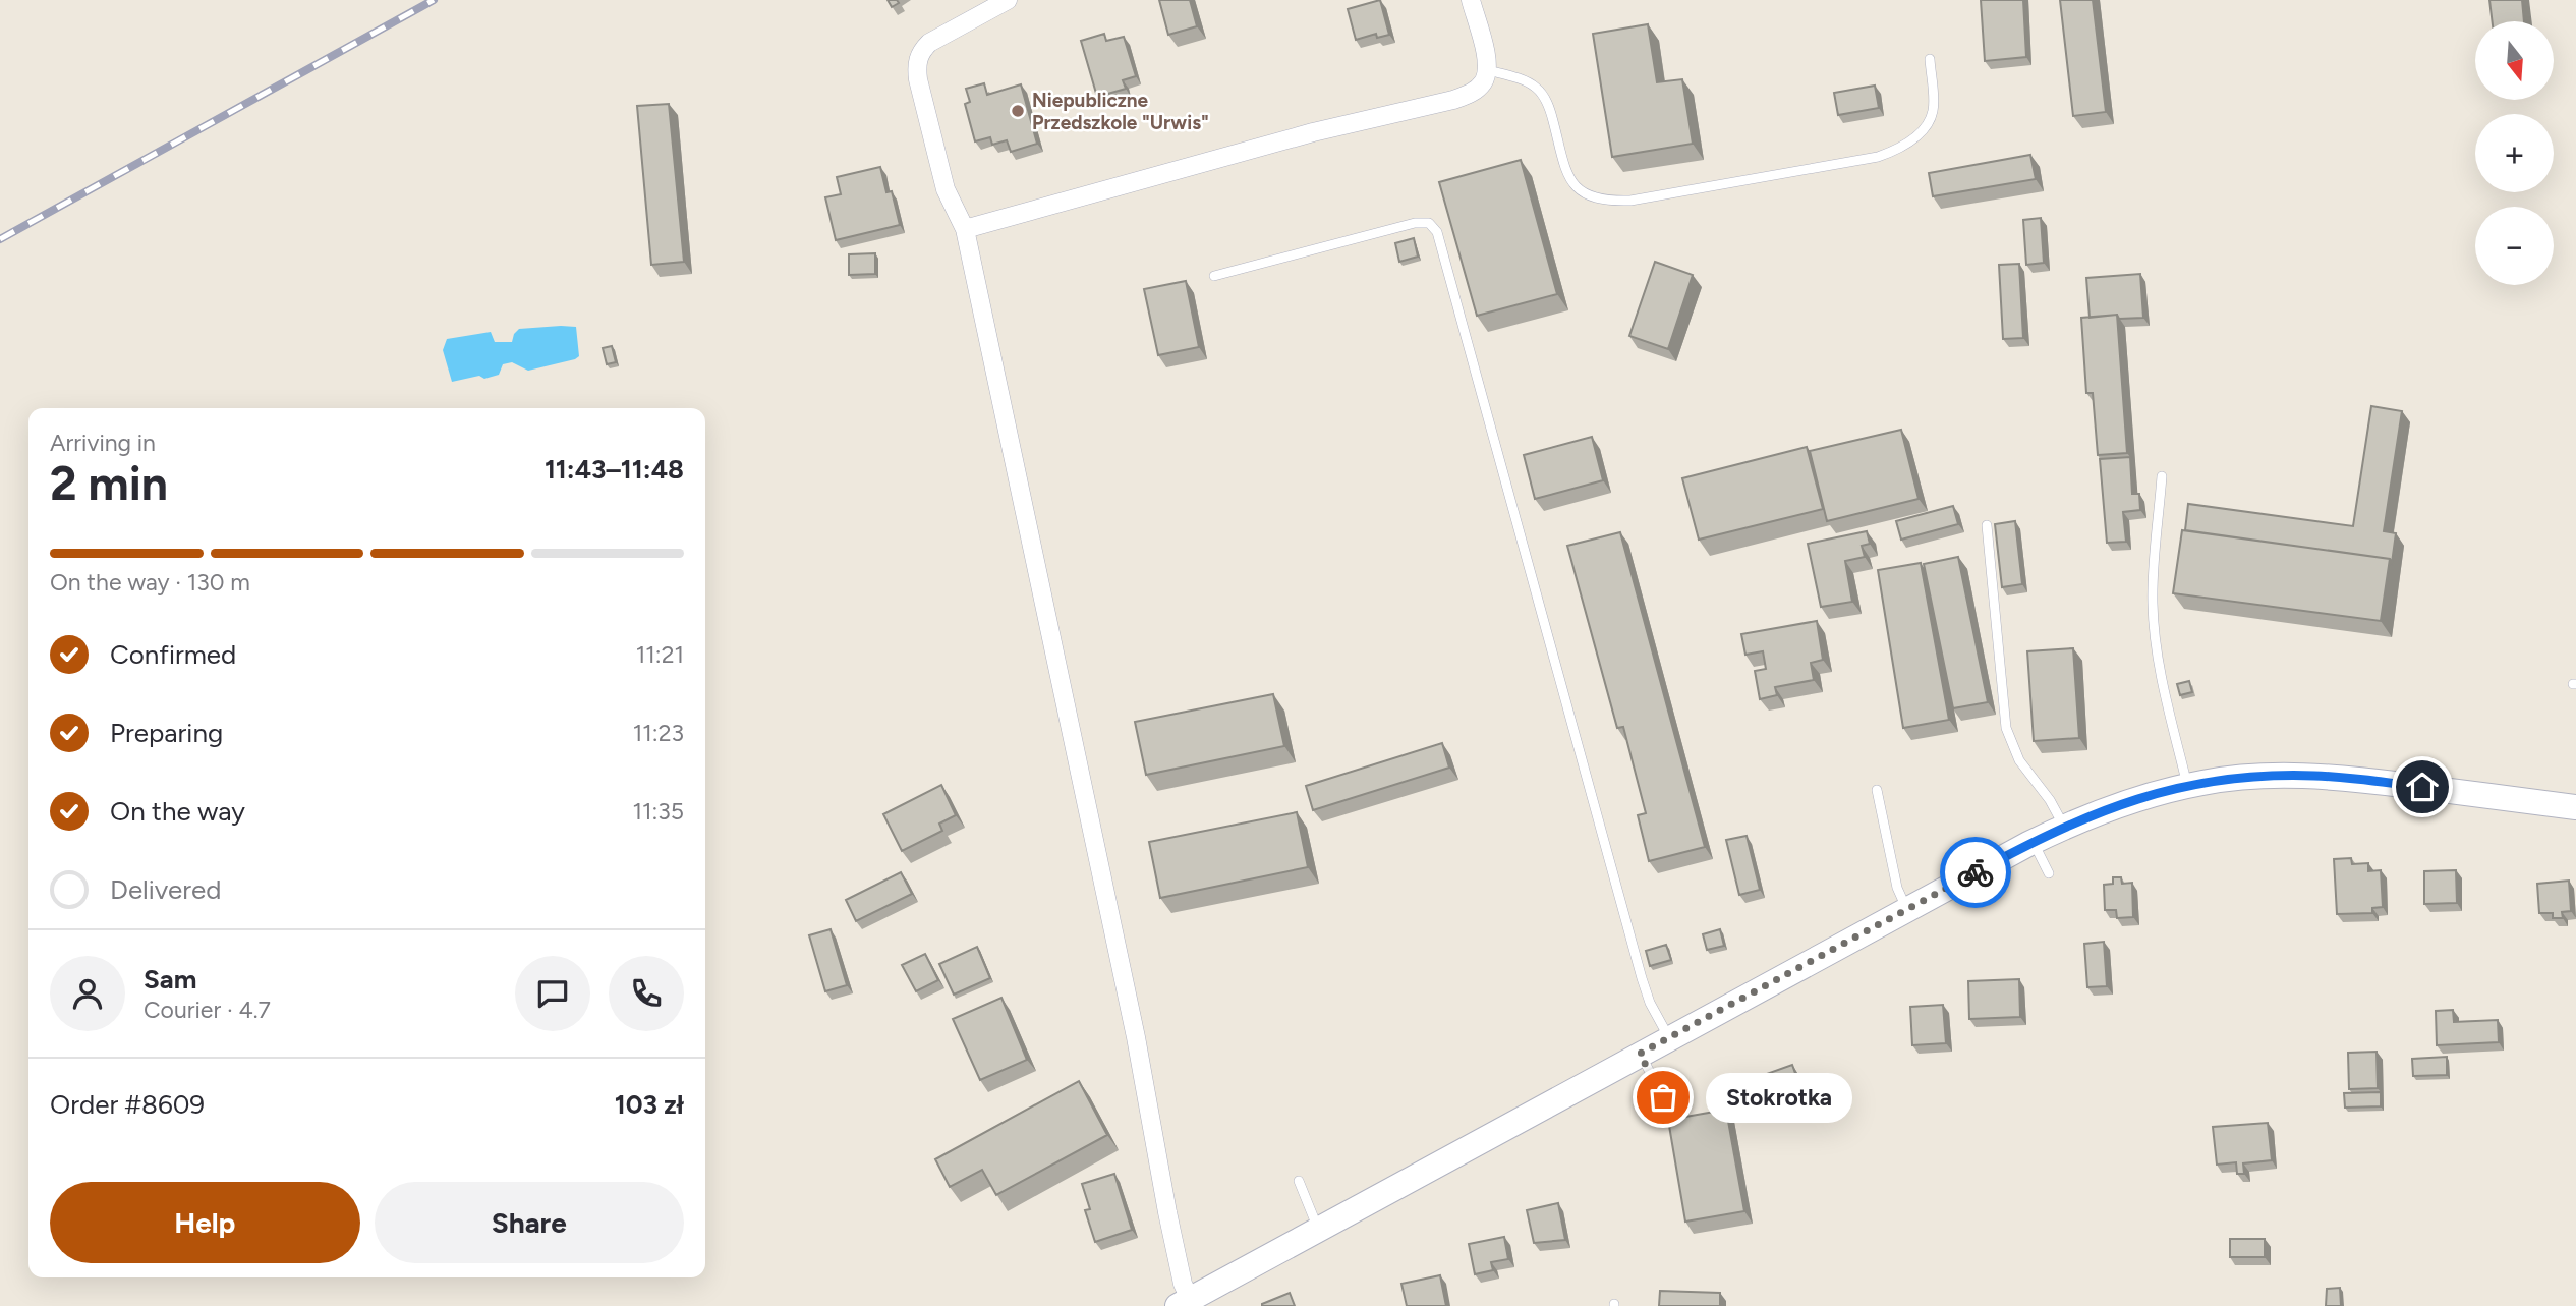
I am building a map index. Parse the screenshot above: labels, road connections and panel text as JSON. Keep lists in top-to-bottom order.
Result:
{
  "places": ["Niepubliczne Przedszkole \"Urwis\"", "Stokrotka"],
  "north": "bottom",
  "page": {
    "map_buttons": ["+", "−"],
    "heading": ["2 min", "Arriving in", "11:43–11:48"],
    "panel": [
      "Sam",
      "Courier · 4.7",
      "Order #8609",
      "103 zł"
    ],
    "bar": "On the way · 130 m",
    "list": [
      ["Confirmed", "11:21"],
      ["Preparing", "11:23"],
      ["On the way", "11:35"],
      "Delivered"
    ],
    "bubble": "Stokrotka",
    "buttons": ["Help", "Share"]
  }
}
